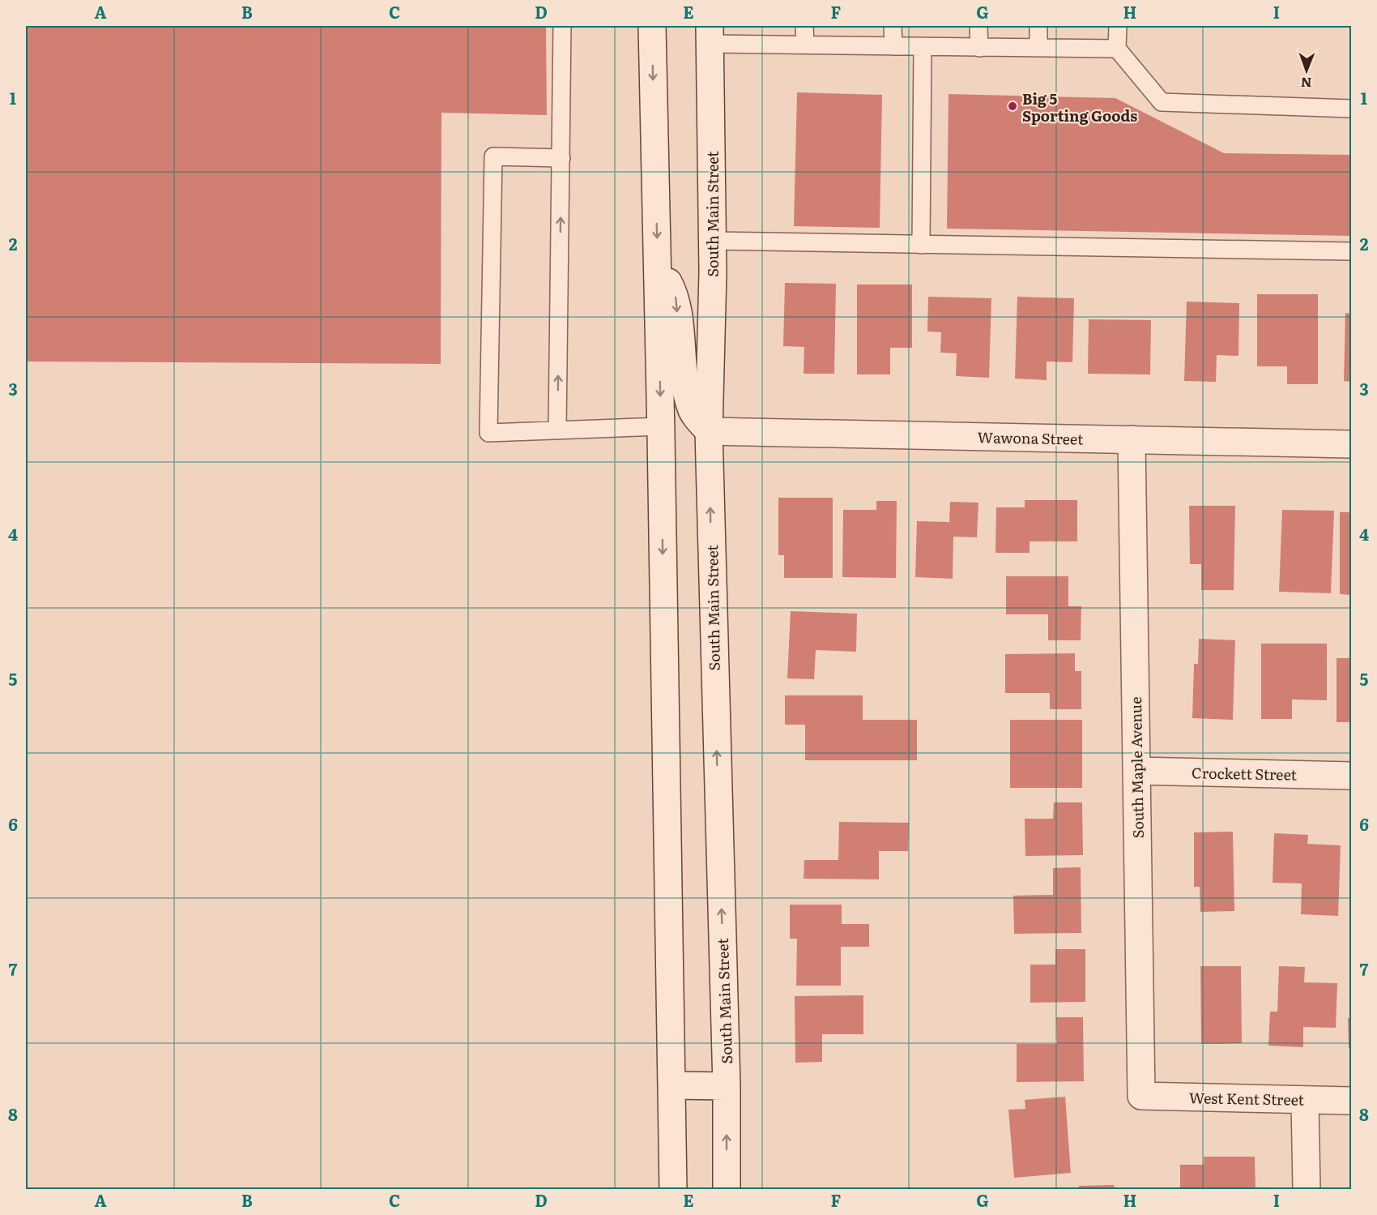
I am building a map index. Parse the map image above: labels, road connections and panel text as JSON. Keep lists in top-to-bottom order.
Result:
{
  "streets": {
    "main road": [
      "South Main Street",
      "Wawona Street",
      "South Maple Avenue",
      "Crockett Street",
      "West Kent Street"
    ]
  },
  "crossings": [
    ["South Main Street", "Wawona Street"],
    ["Wawona Street", "South Maple Avenue"],
    ["South Maple Avenue", "Crockett Street"],
    ["South Maple Avenue", "West Kent Street"]
  ],
  "places": ["Big 5 Sporting Goods"],
  "north": "bottom",
  "grid": {
    "columns": [
      "A",
      "B",
      "C",
      "D",
      "E",
      "F",
      "G",
      "H",
      "I"
    ],
    "rows": [
      "1",
      "2",
      "3",
      "4",
      "5",
      "6",
      "7",
      "8"
    ]
  }
}
